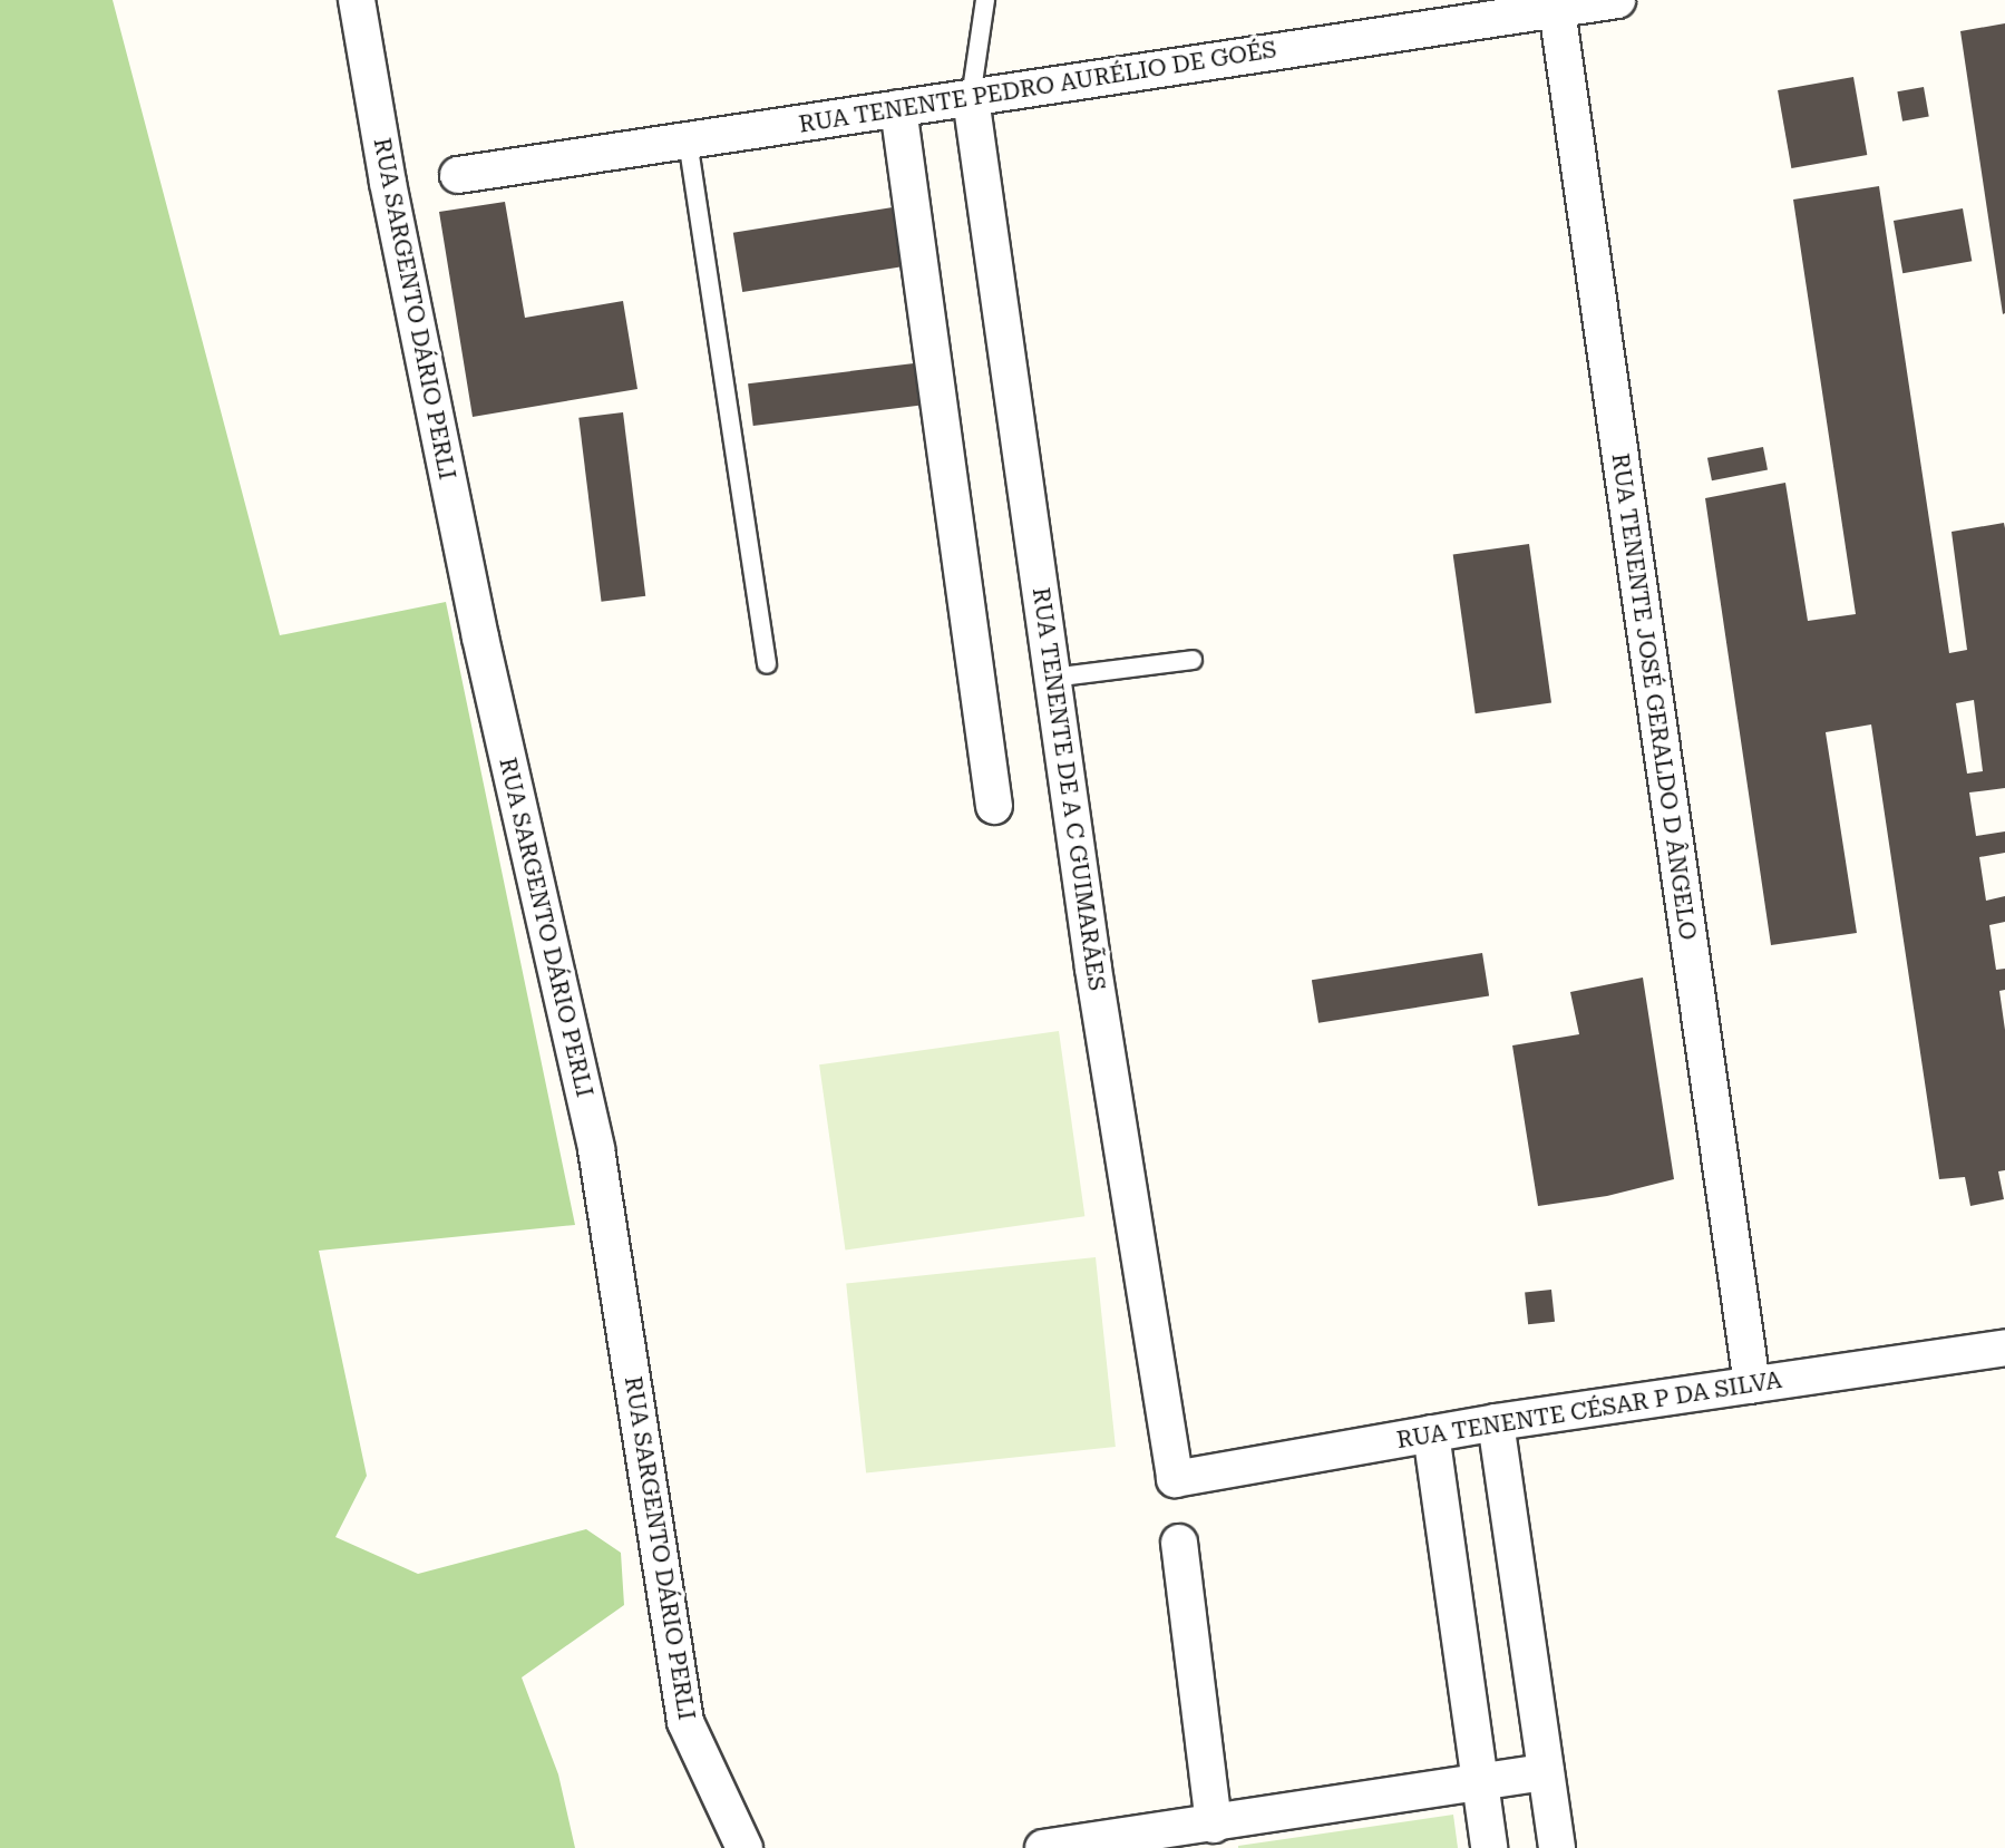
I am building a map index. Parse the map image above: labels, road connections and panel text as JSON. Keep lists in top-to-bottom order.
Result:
{
  "streets": {
    "street": [
      "RUA TENENTE PEDRO AURÉLIO DE GOÉS",
      "RUA SARGENTO DÁRIO PERLI",
      "RUA TENENTE JOSÉ GERALDO D ÂNGELO",
      "RUA TENENTE DE A C GUIMARÃES",
      "RUA TENENTE CÉSAR P DA SILVA"
    ]
  },
  "crossings": [
    ["RUA TENENTE PEDRO AURÉLIO DE GOÉS", "RUA TENENTE JOSÉ GERALDO D ÂNGELO"],
    ["RUA TENENTE PEDRO AURÉLIO DE GOÉS", "RUA TENENTE DE A C GUIMARÃES"],
    ["RUA TENENTE JOSÉ GERALDO D ÂNGELO", "RUA TENENTE CÉSAR P DA SILVA"],
    ["RUA TENENTE DE A C GUIMARÃES", "RUA TENENTE CÉSAR P DA SILVA"]
  ]
}
